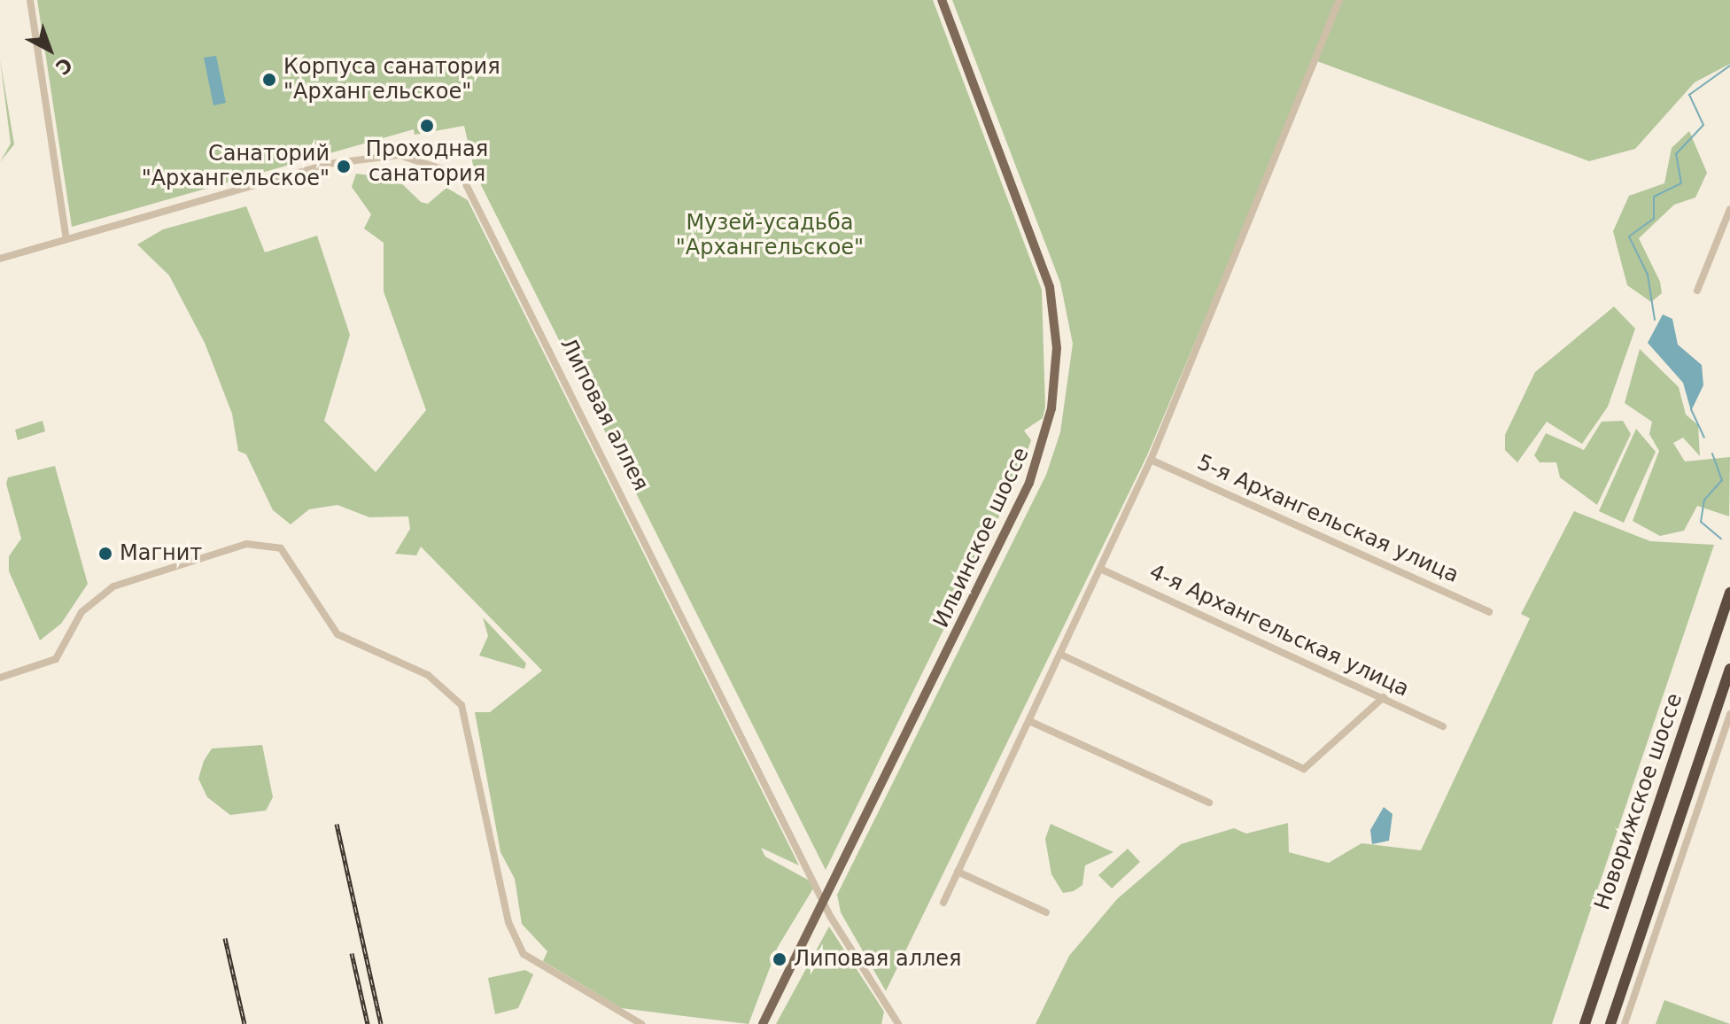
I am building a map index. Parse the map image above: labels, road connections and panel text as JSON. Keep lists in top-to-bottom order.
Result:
{
  "streets": {
    "highway": ["Новорижское шоссе"],
    "main road": ["Ильинское шоссе"],
    "street": ["Липовая аллея", "5-я Архангельская улица", "4-я Архангельская улица"]
  },
  "crossings": [
    ["Липовая аллея", "Ильинское шоссе"]
  ],
  "parks": ["Музей-усадьба \"Архангельское\""],
  "places": [
    "Корпуса санатория \"Архангельское\"",
    "Проходная санатория",
    "Санаторий \"Архангельское\"",
    "Магнит",
    "Липовая аллея"
  ],
  "north": "bottom right"
}
